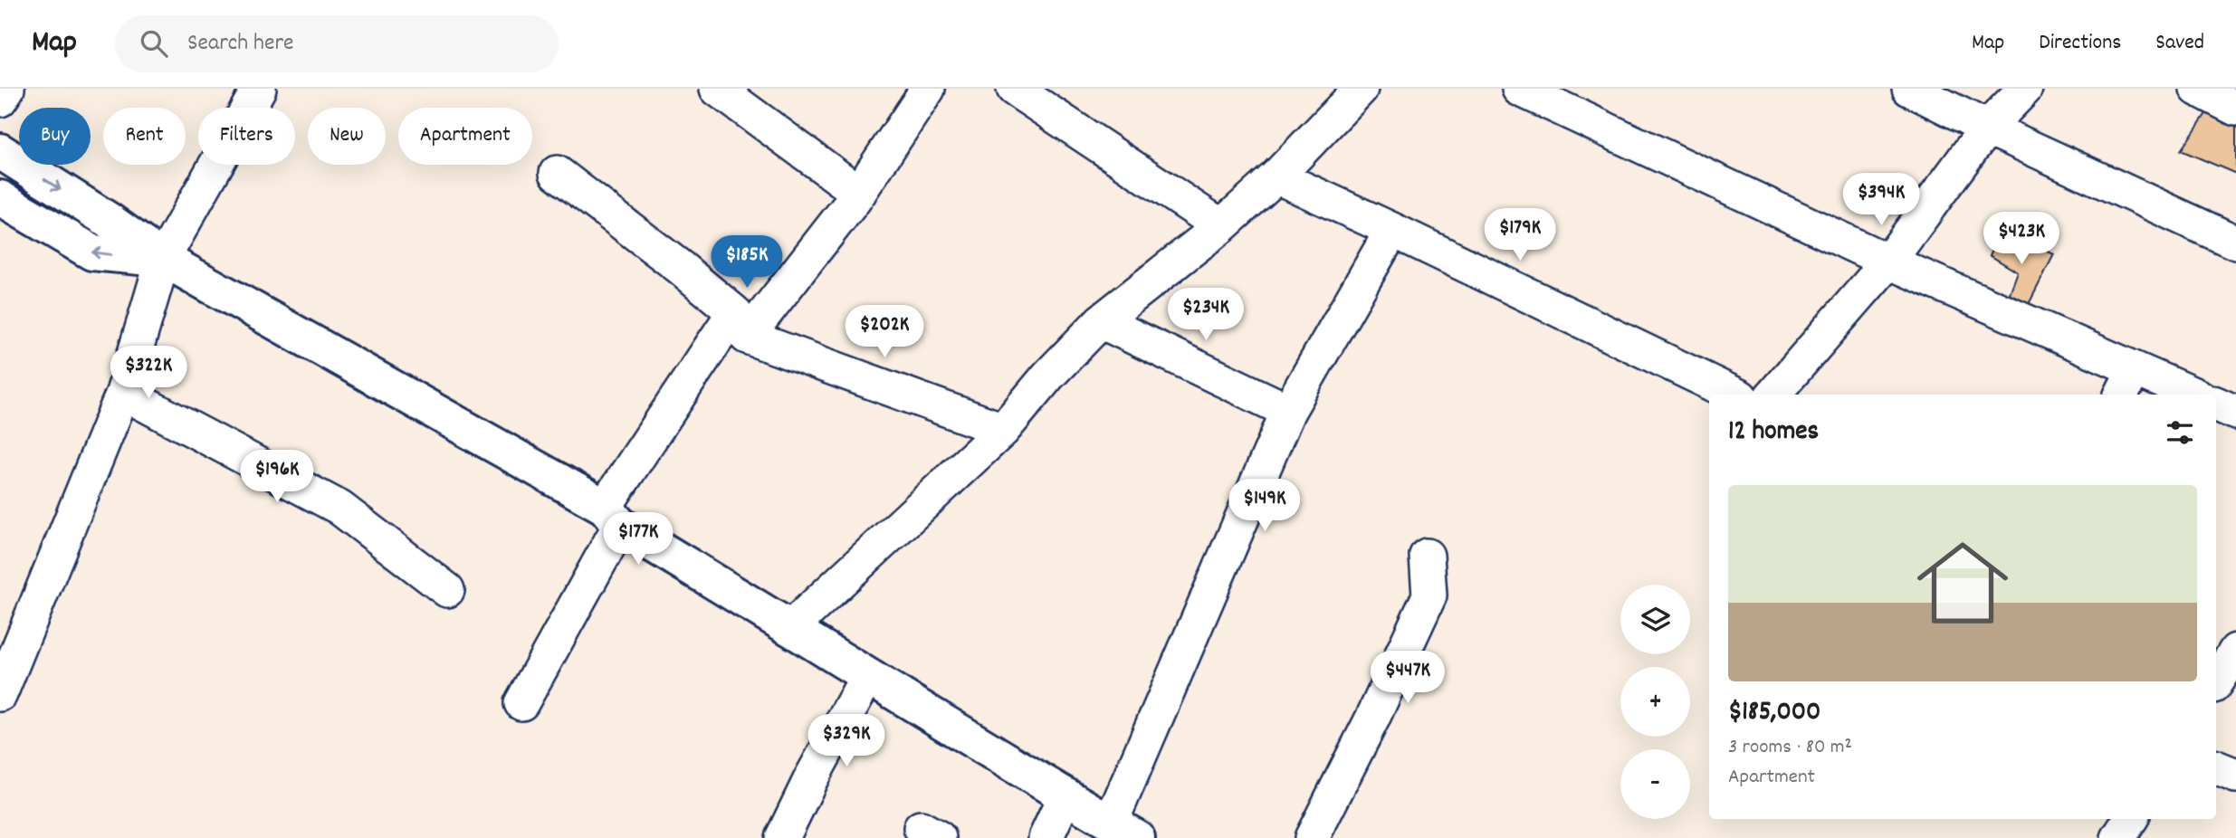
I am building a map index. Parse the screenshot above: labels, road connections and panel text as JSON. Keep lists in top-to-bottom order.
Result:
{
  "page": {
    "header": "Map",
    "search": "Search here",
    "nav": ["Map", "Directions", "Saved"],
    "chip": [
      "Buy",
      "Rent",
      "Filters",
      "New",
      "Apartment"
    ],
    "price": [
      "$394K",
      "$179K",
      "$423K",
      "$185K",
      "$234K",
      "$202K",
      "$322K",
      "$196K",
      "$149K",
      "$177K",
      "$447K",
      "$329K"
    ],
    "heading": "12 homes",
    "list": [
      {
        "name": "$185,000",
        "note": "3 rooms · 80 m² · Apartment"
      }
    ],
    "map_buttons": ["+", "−"]
  }
}
